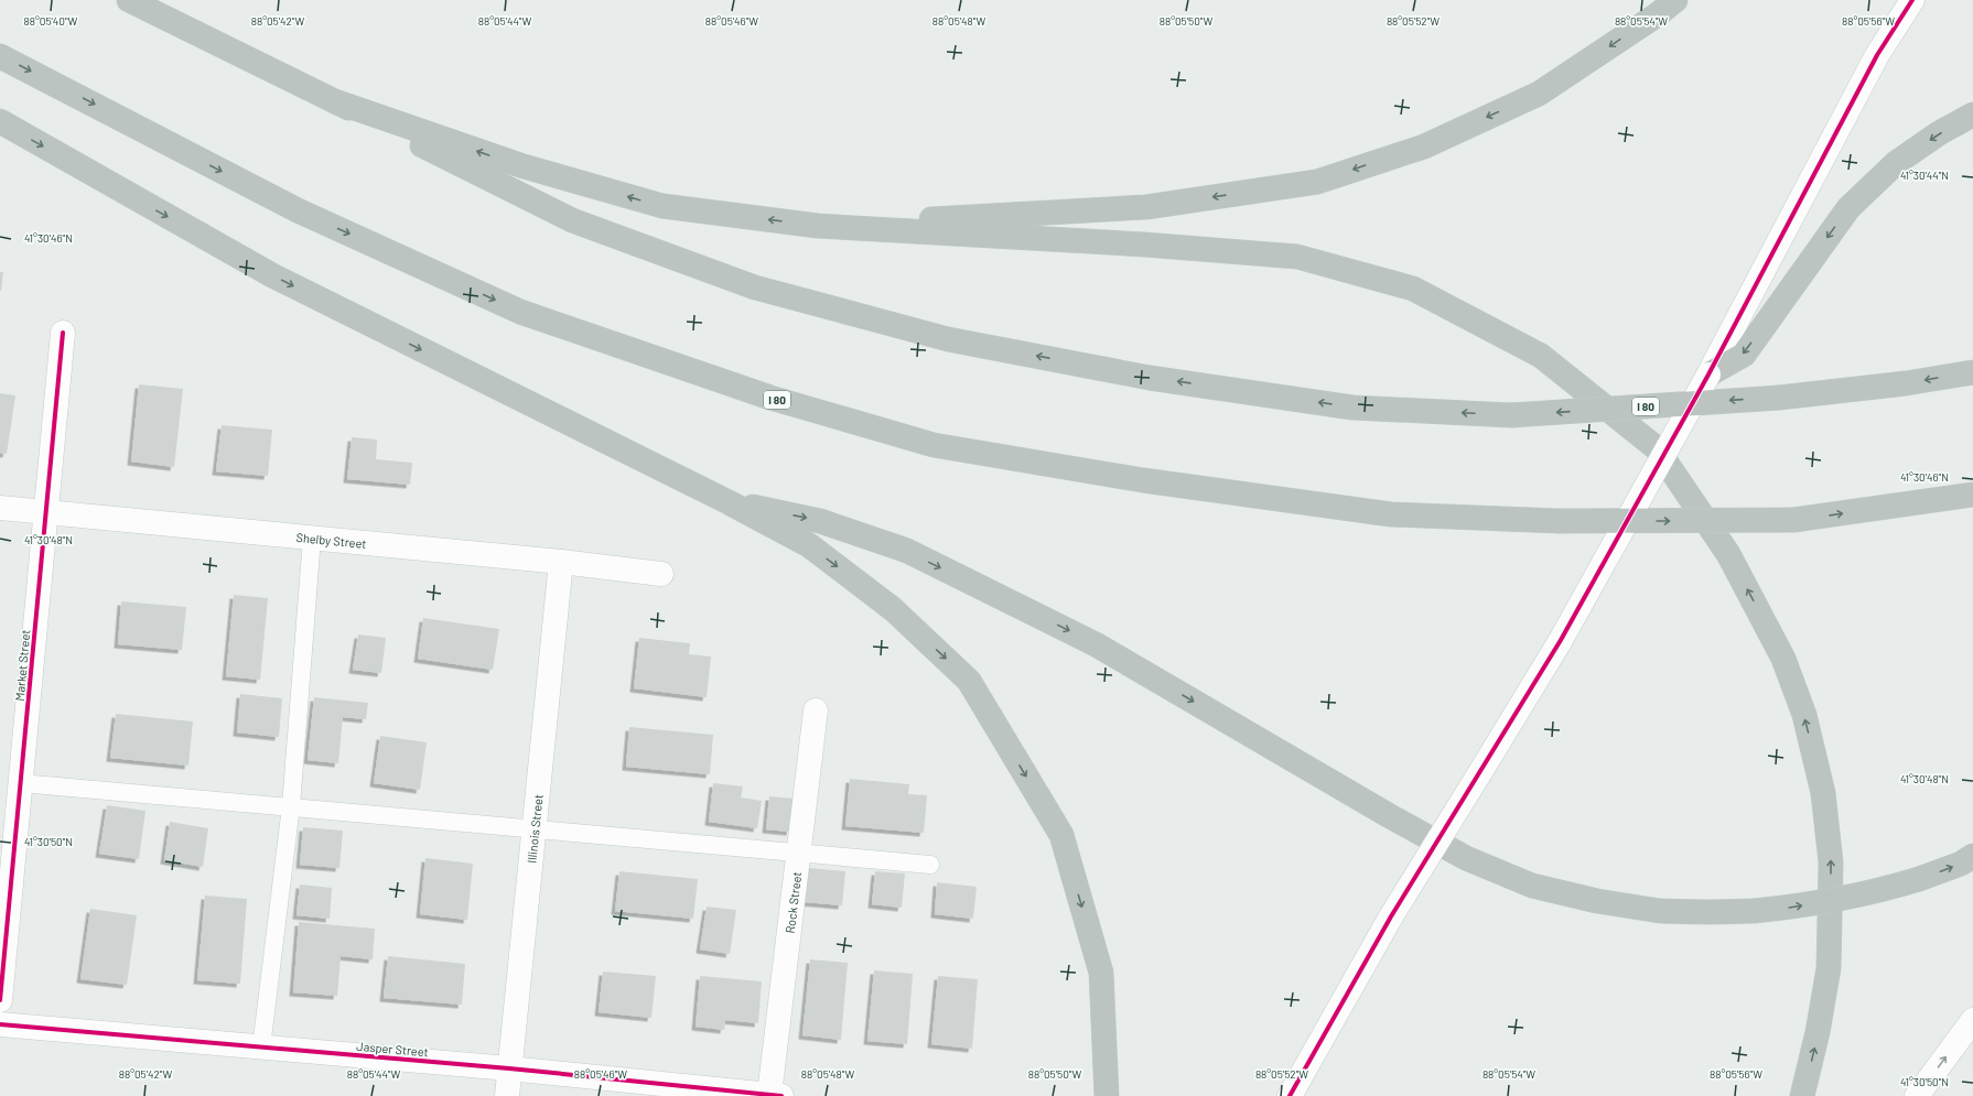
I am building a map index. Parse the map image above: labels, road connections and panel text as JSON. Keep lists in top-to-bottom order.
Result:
{
  "streets": {
    "highway": ["I 80"],
    "street": [
      "Shelby Street",
      "Market Street",
      "Illinois Street",
      "Rock Street",
      "Jasper Street"
    ]
  },
  "crossings": [
    ["Shelby Street", "Market Street"],
    ["Shelby Street", "Illinois Street"],
    ["Illinois Street", "Jasper Street"],
    ["Rock Street", "Jasper Street"]
  ],
  "coordinates": [
    "88°05'40\"W",
    "88°05'42\"W",
    "88°05'44\"W",
    "88°05'46\"W",
    "88°05'48\"W",
    "88°05'50\"W",
    "88°05'52\"W",
    "88°05'54\"W",
    "88°05'56\"W",
    "41°30'44\"N",
    "41°30'46\"N",
    "41°30'48\"N",
    "41°30'50\"N"
  ]
}
